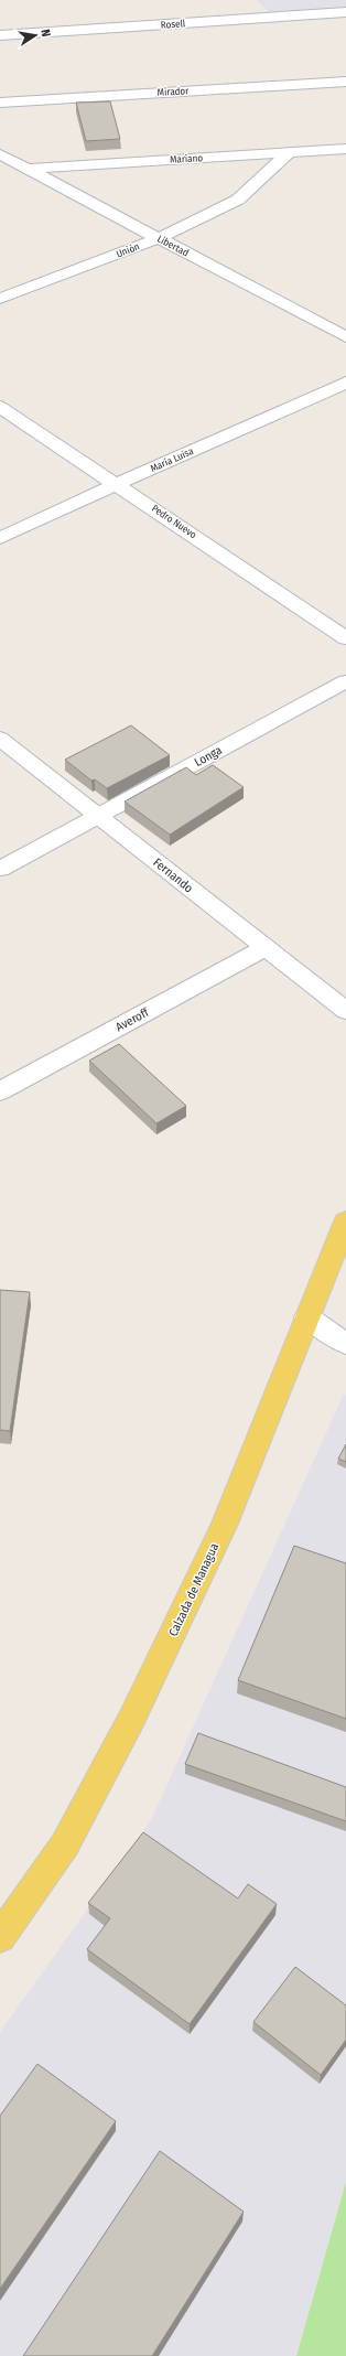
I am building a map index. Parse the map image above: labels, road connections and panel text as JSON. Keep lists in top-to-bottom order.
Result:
{
  "streets": {
    "main road": ["Calzada de Managua"],
    "street": [
      "Rosell",
      "Mirador",
      "Mariano",
      "Libertad",
      "Unión",
      "María Luisa",
      "Pedro Nuevo",
      "Longa",
      "Fernando",
      "Averoff"
    ]
  },
  "crossings": [
    ["Mariano", "Libertad"],
    ["Mariano", "Unión"],
    ["Libertad", "Unión"],
    ["María Luisa", "Pedro Nuevo"],
    ["Longa", "Fernando"],
    ["Fernando", "Averoff"]
  ],
  "north": "right"
}
